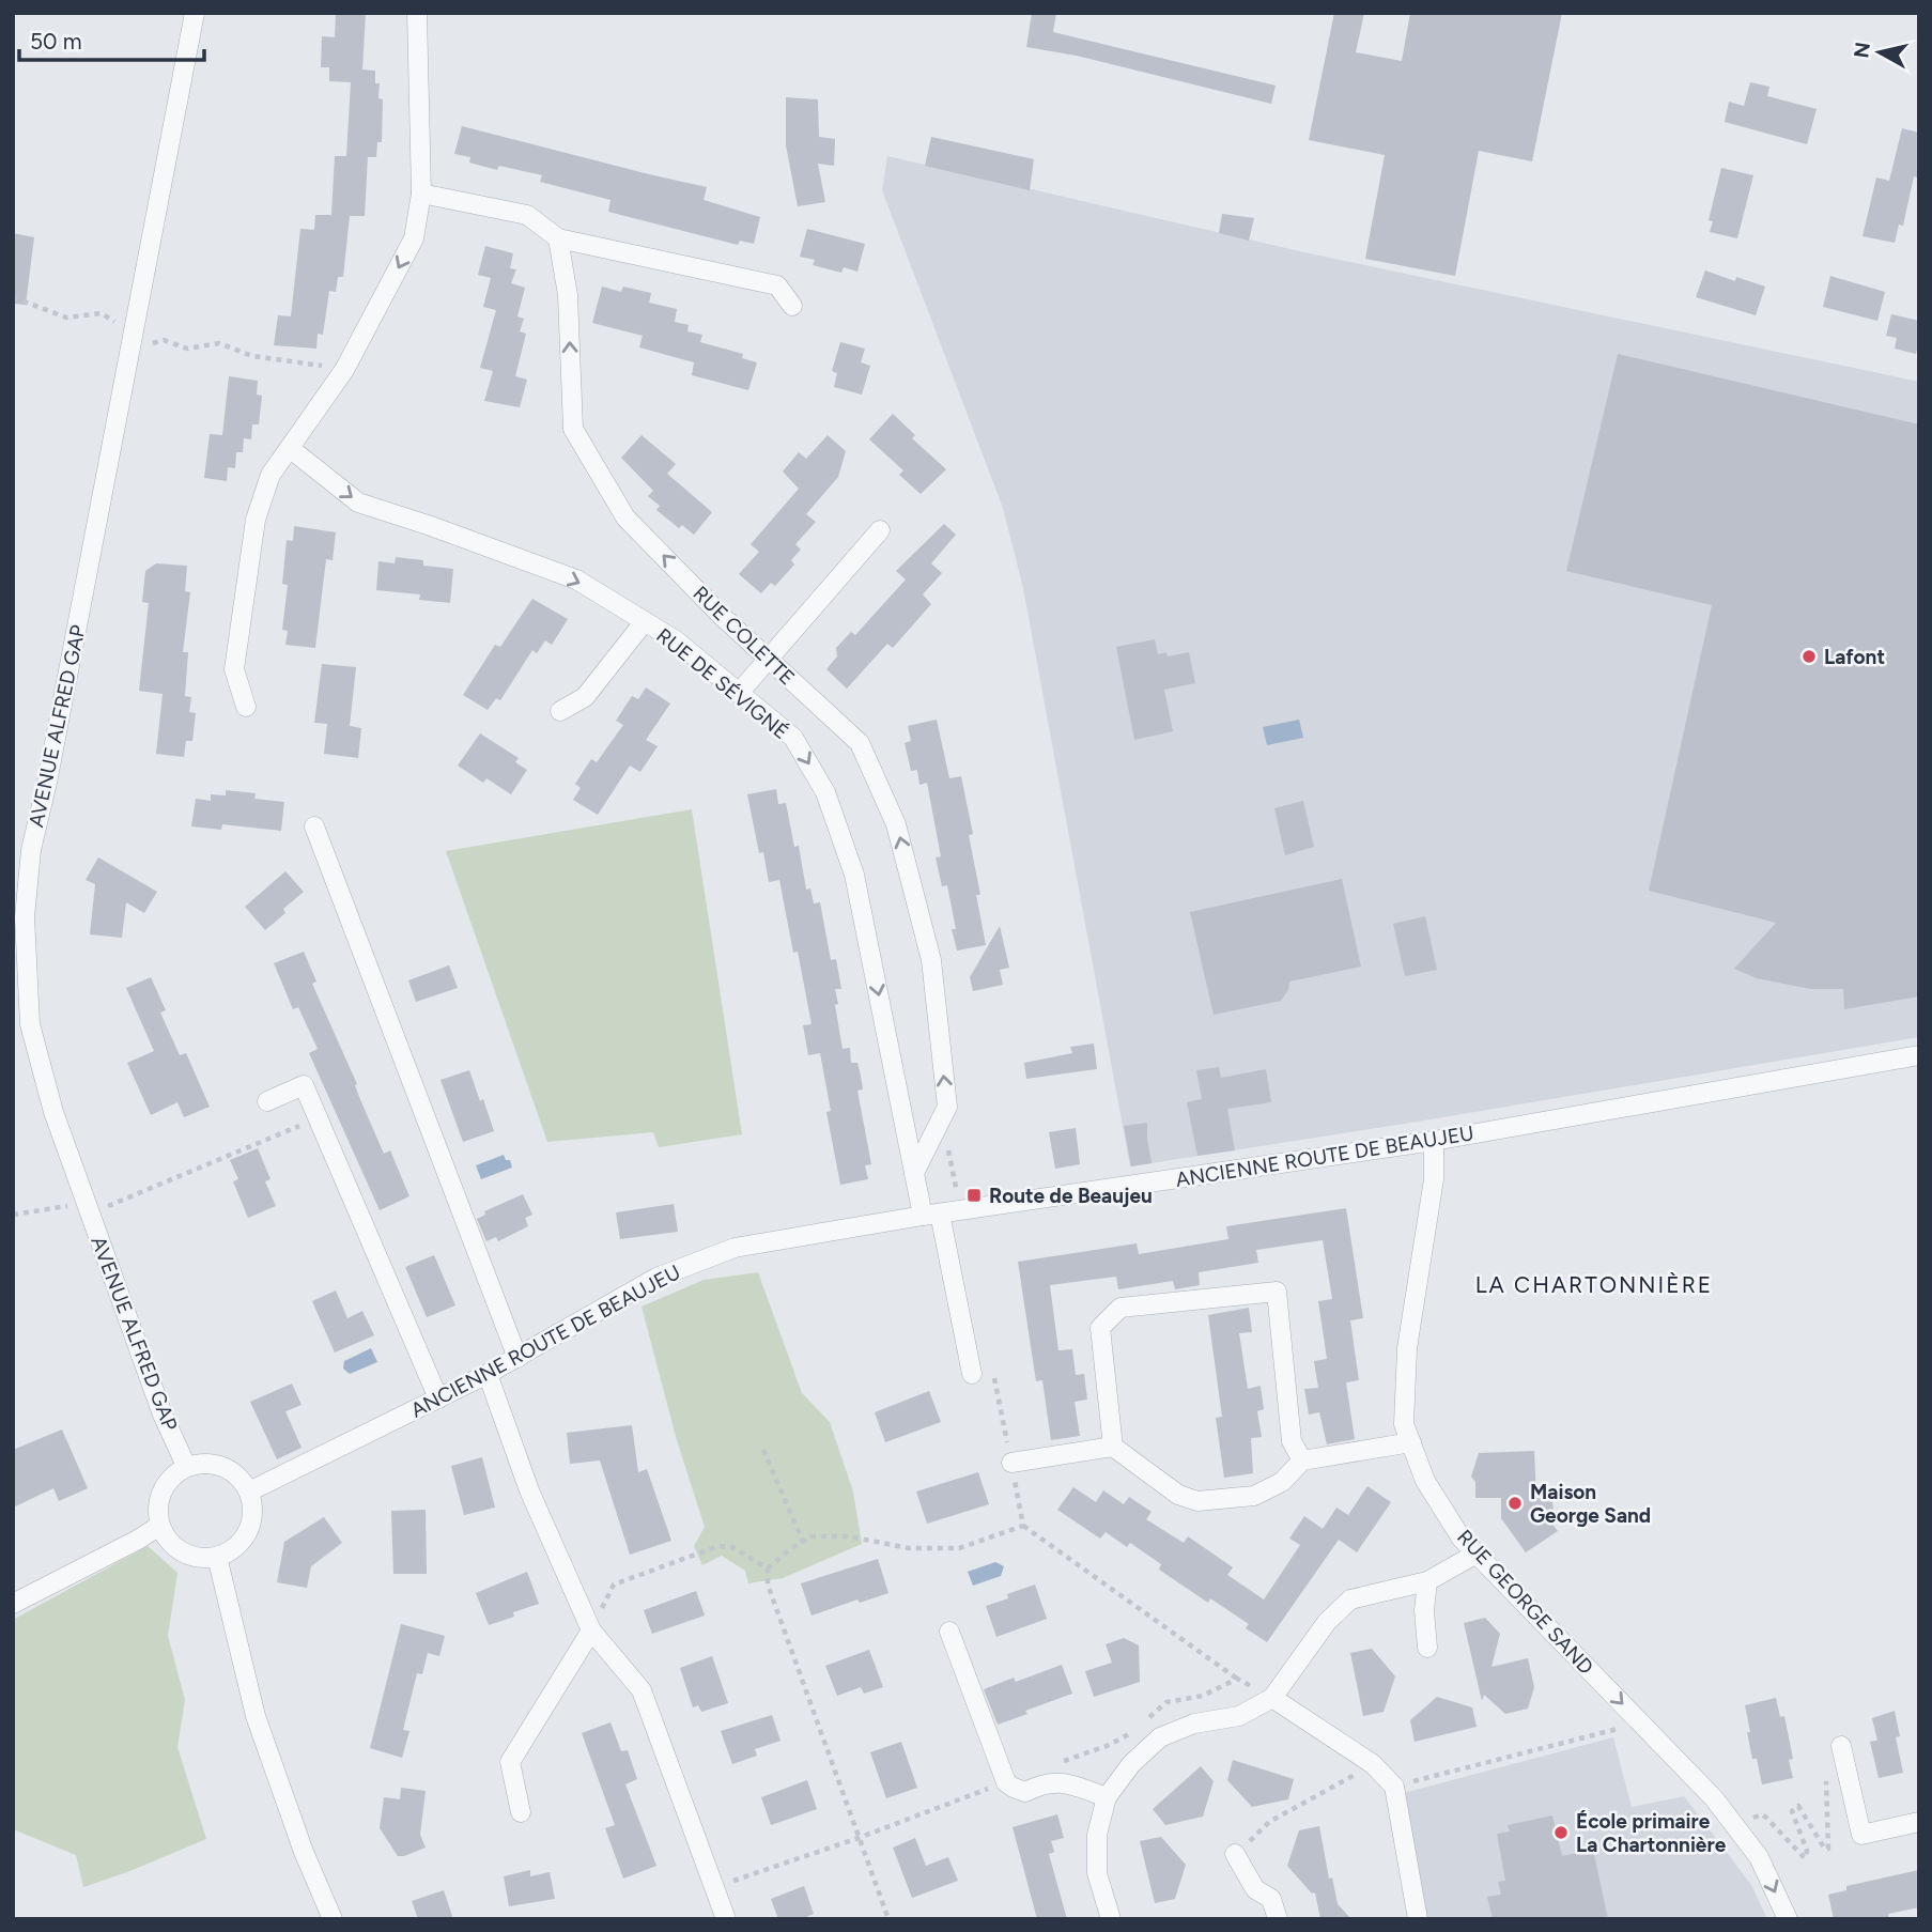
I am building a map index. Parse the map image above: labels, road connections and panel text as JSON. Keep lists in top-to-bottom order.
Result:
{
  "streets": {
    "street": [
      "RUE COLETTE",
      "RUE DE SÉVIGNÉ",
      "AVENUE ALFRED GAP",
      "ANCIENNE ROUTE DE BEAUJEU",
      "RUE GEORGE SAND"
    ]
  },
  "crossings": [
    ["RUE COLETTE", "RUE DE SÉVIGNÉ"],
    ["RUE DE SÉVIGNÉ", "ANCIENNE ROUTE DE BEAUJEU"],
    ["AVENUE ALFRED GAP", "ANCIENNE ROUTE DE BEAUJEU"],
    ["ANCIENNE ROUTE DE BEAUJEU", "RUE GEORGE SAND"]
  ],
  "one_way": ["RUE COLETTE", "RUE DE SÉVIGNÉ", "RUE GEORGE SAND"],
  "districts": ["LA CHARTONNIÈRE"],
  "places": {
    "other": ["Lafont", "Maison George Sand", "École primaire La Chartonnière"],
    "transit": ["Route de Beaujeu"]
  },
  "scale_bar": "50 m",
  "north": "left"
}
